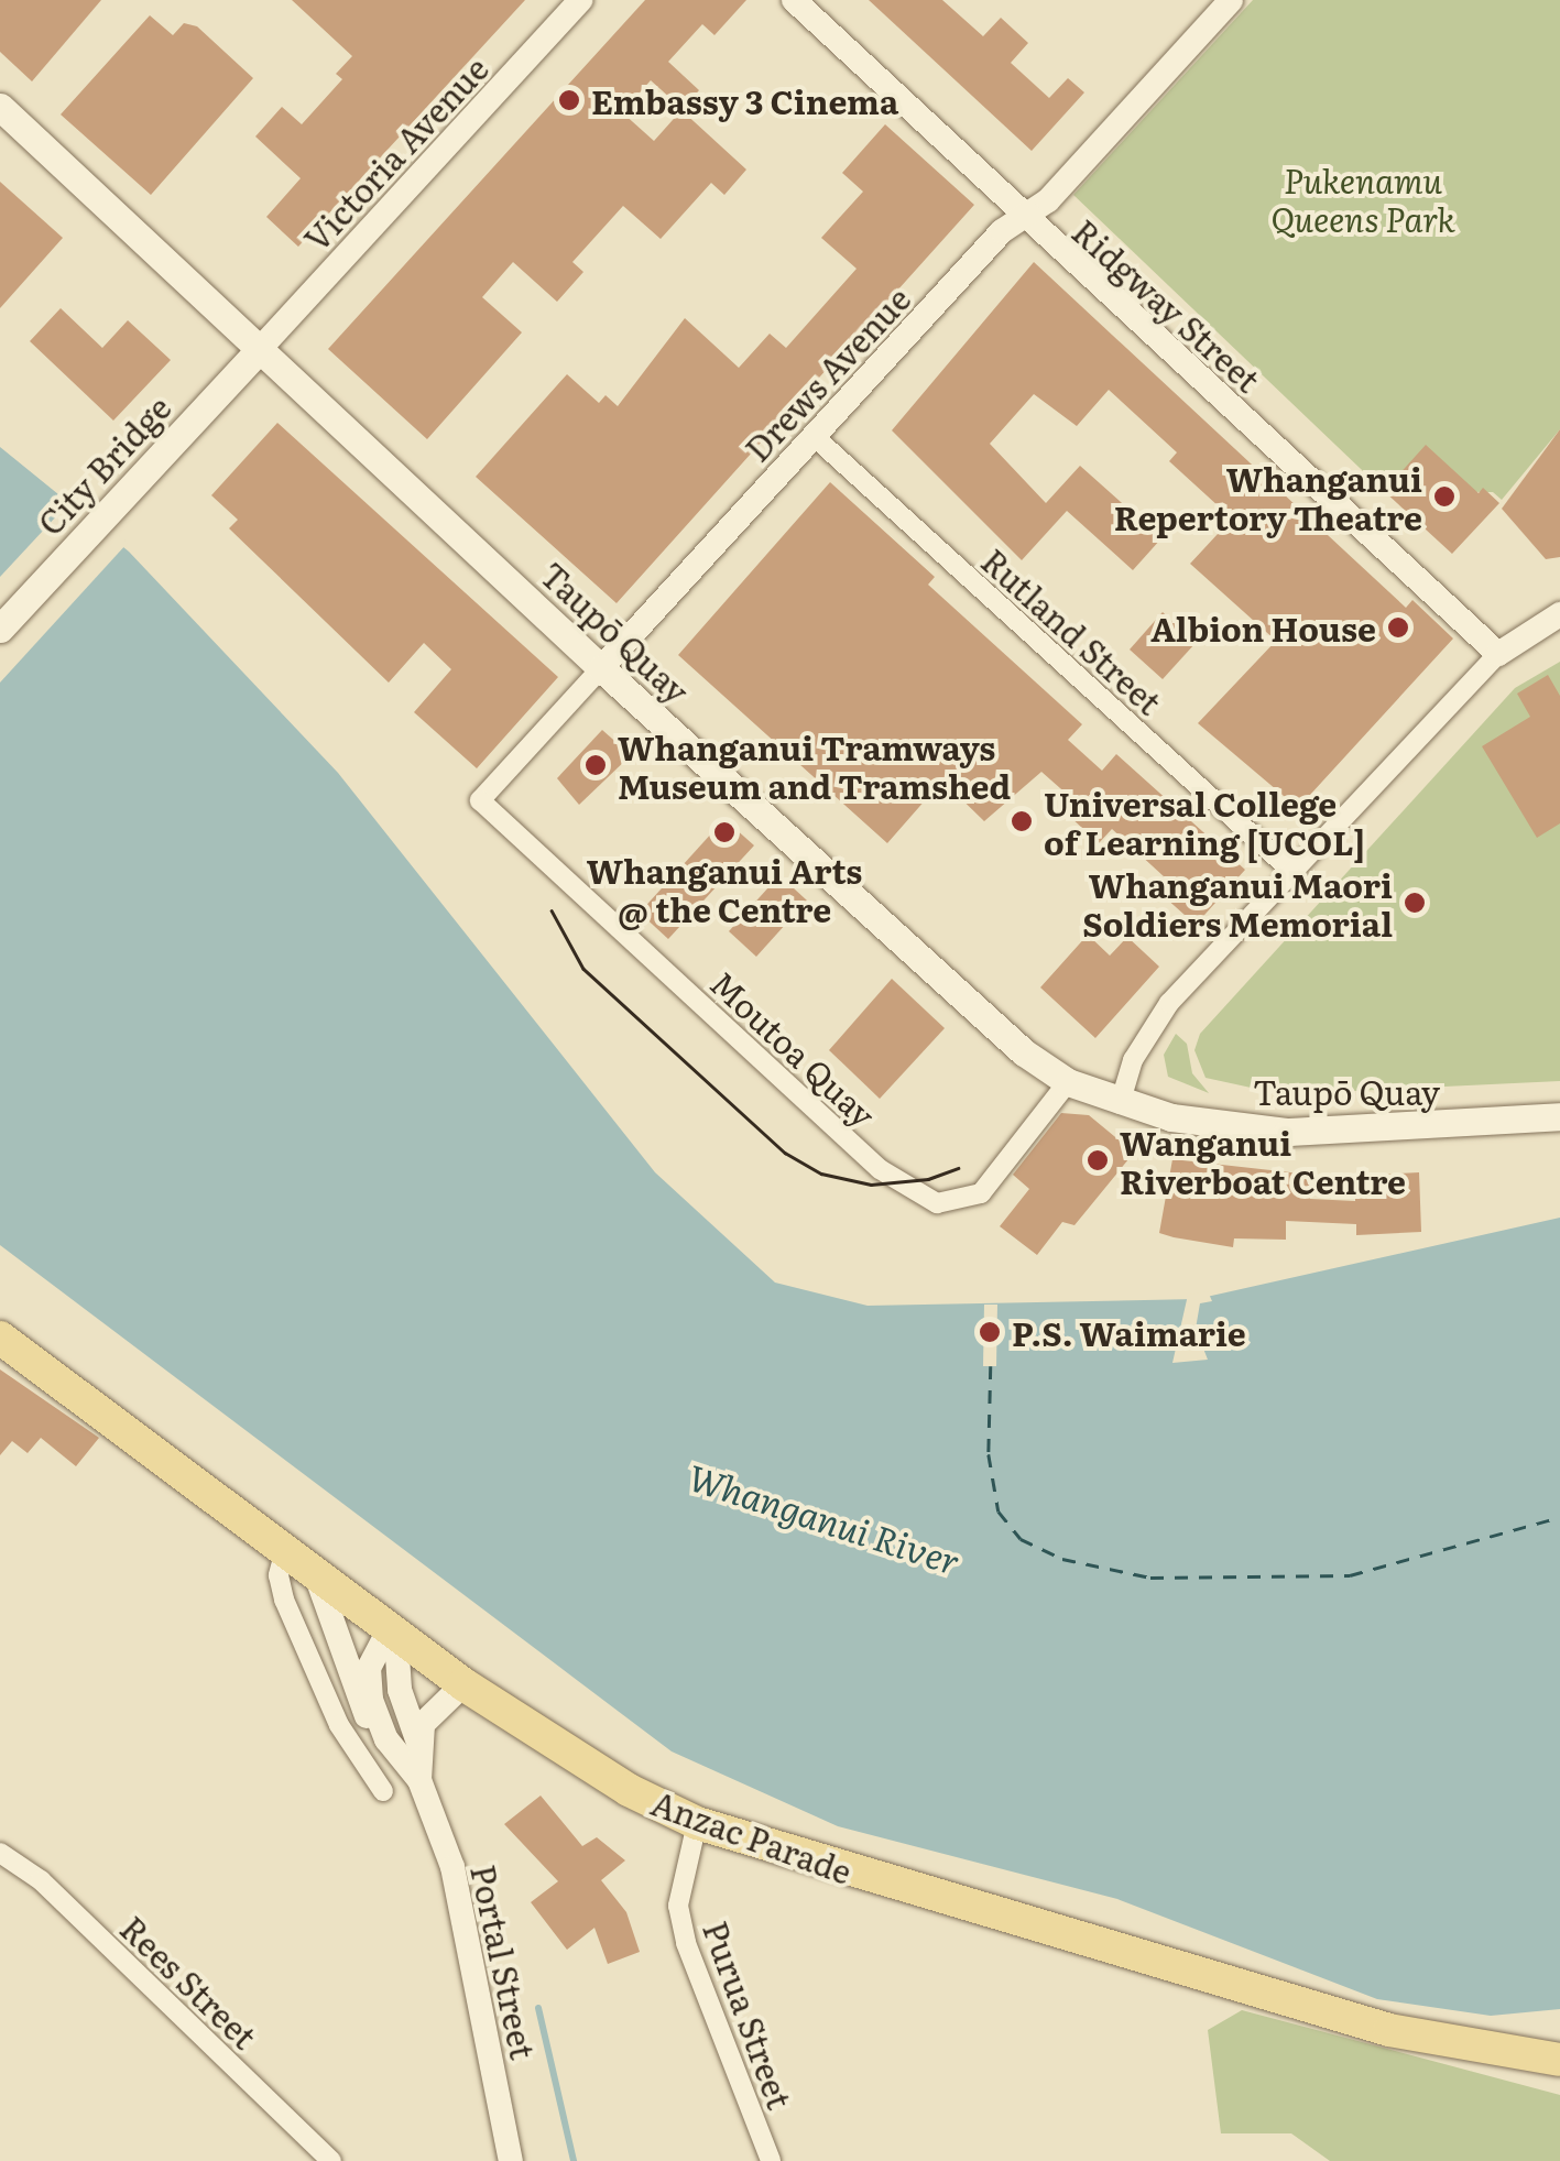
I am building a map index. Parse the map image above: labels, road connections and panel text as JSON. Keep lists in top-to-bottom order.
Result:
{
  "streets": {
    "main road": ["City Bridge", "Taupō Quay", "Anzac Parade"],
    "street": [
      "Victoria Avenue",
      "Ridgway Street",
      "Drews Avenue",
      "Rutland Street",
      "Moutoa Quay",
      "Portal Street",
      "Rees Street",
      "Purua Street"
    ]
  },
  "crossings": [
    ["Victoria Avenue", "City Bridge"],
    ["Victoria Avenue", "Taupō Quay"],
    ["Ridgway Street", "Drews Avenue"],
    ["Drews Avenue", "Rutland Street"],
    ["Drews Avenue", "Taupō Quay"],
    ["Drews Avenue", "Moutoa Quay"],
    ["City Bridge", "Taupō Quay"],
    ["Taupō Quay", "Moutoa Quay"],
    ["Anzac Parade", "Portal Street"],
    ["Anzac Parade", "Purua Street"]
  ],
  "water": ["Whanganui River"],
  "parks": ["Pukenamu Queens Park"],
  "places": [
    "Embassy 3 Cinema",
    "Whanganui Repertory Theatre",
    "Albion House",
    "Whanganui Tramways Museum and Tramshed",
    "Universal College of Learning [UCOL]",
    "Whanganui Arts @ the Centre",
    "Whanganui Maori Soldiers Memorial",
    "Wanganui Riverboat Centre",
    "P.S. Waimarie"
  ]
}
